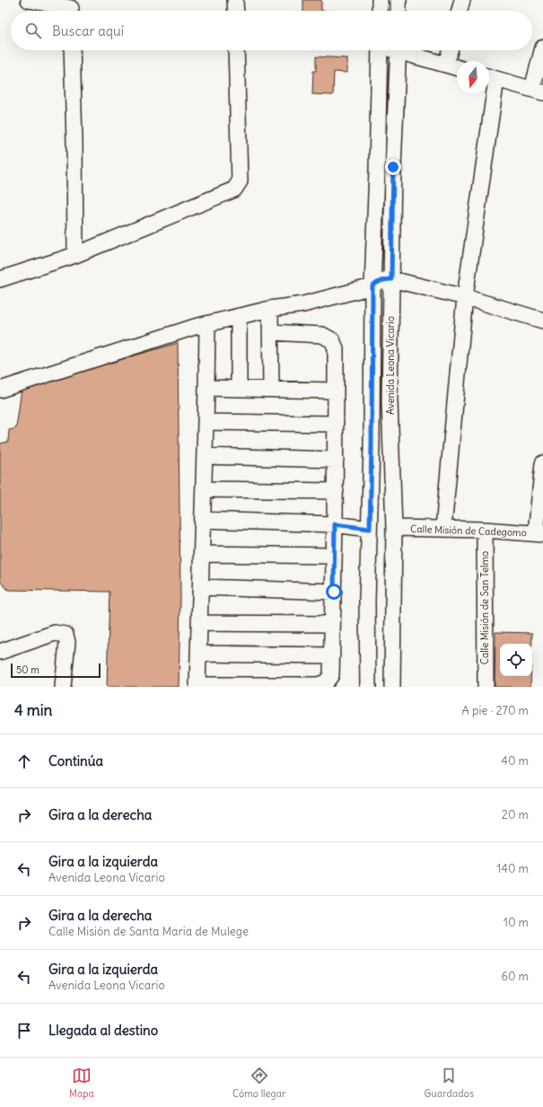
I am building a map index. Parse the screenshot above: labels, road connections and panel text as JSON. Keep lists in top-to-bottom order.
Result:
{
  "streets": {
    "street": ["Avenida Leona Vicario", "Calle Misión de Cadegomo", "Calle Misión de San Telmo"]
  },
  "crossings": [
    ["Avenida Leona Vicario", "Calle Misión de Cadegomo"],
    ["Calle Misión de Cadegomo", "Calle Misión de San Telmo"]
  ],
  "scale_bar": "50 m",
  "north": "bottom",
  "page": {
    "search": "Buscar aquí",
    "scale": "50 m",
    "heading": ["4 min", "A pie · 270 m"],
    "list": [
      ["Continúa", "40 m"],
      ["Gira a la derecha", "20 m"],
      ["Gira a la izquierda", "Avenida Leona Vicario", "140 m"],
      ["Gira a la derecha", "Calle Misión de Santa Maria de Mulege", "10 m"],
      ["Gira a la izquierda", "Avenida Leona Vicario", "60 m"],
      "Llegada al destino"
    ],
    "nav": ["Mapa", "Cómo llegar", "Guardados"]
  }
}
